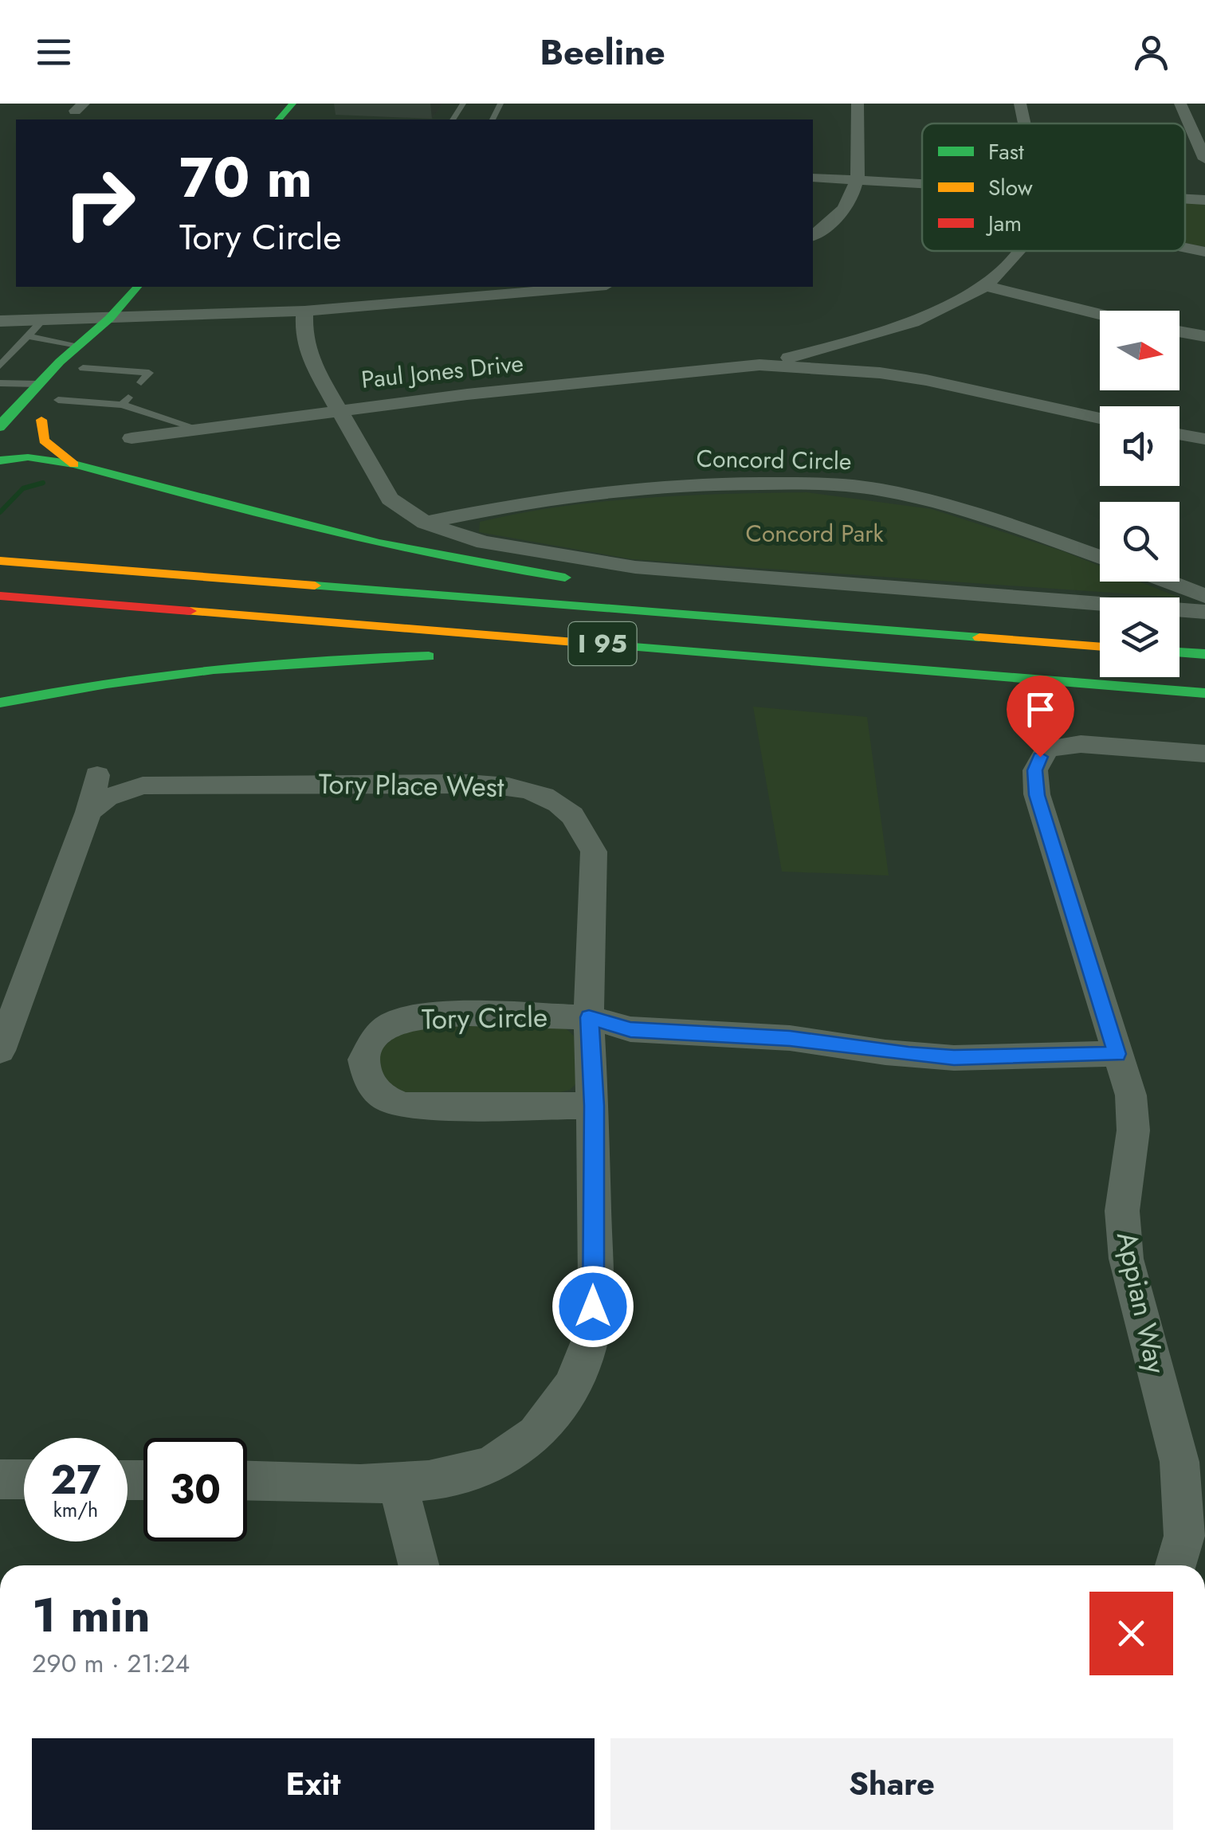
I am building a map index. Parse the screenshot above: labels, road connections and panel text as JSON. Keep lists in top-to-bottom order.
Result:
{
  "streets": {
    "main road": ["I 95"],
    "street": [
      "Paul Jones Drive",
      "Concord Circle",
      "Tory Place West",
      "Tory Circle",
      "Appian Way"
    ]
  },
  "crossings": [
    ["Tory Place West", "Tory Circle"],
    ["Tory Circle", "Appian Way"]
  ],
  "parks": ["Concord Park"],
  "legend": ["Fast", "Slow", "Jam"],
  "north": "right",
  "page": {
    "header": "Beeline",
    "turn": ["70 m", "Tory Circle"],
    "speed": "27 km/h",
    "limit": "30",
    "heading": ["1 min", "290 m · 21:24"],
    "buttons": ["Exit", "Share"]
  }
}
